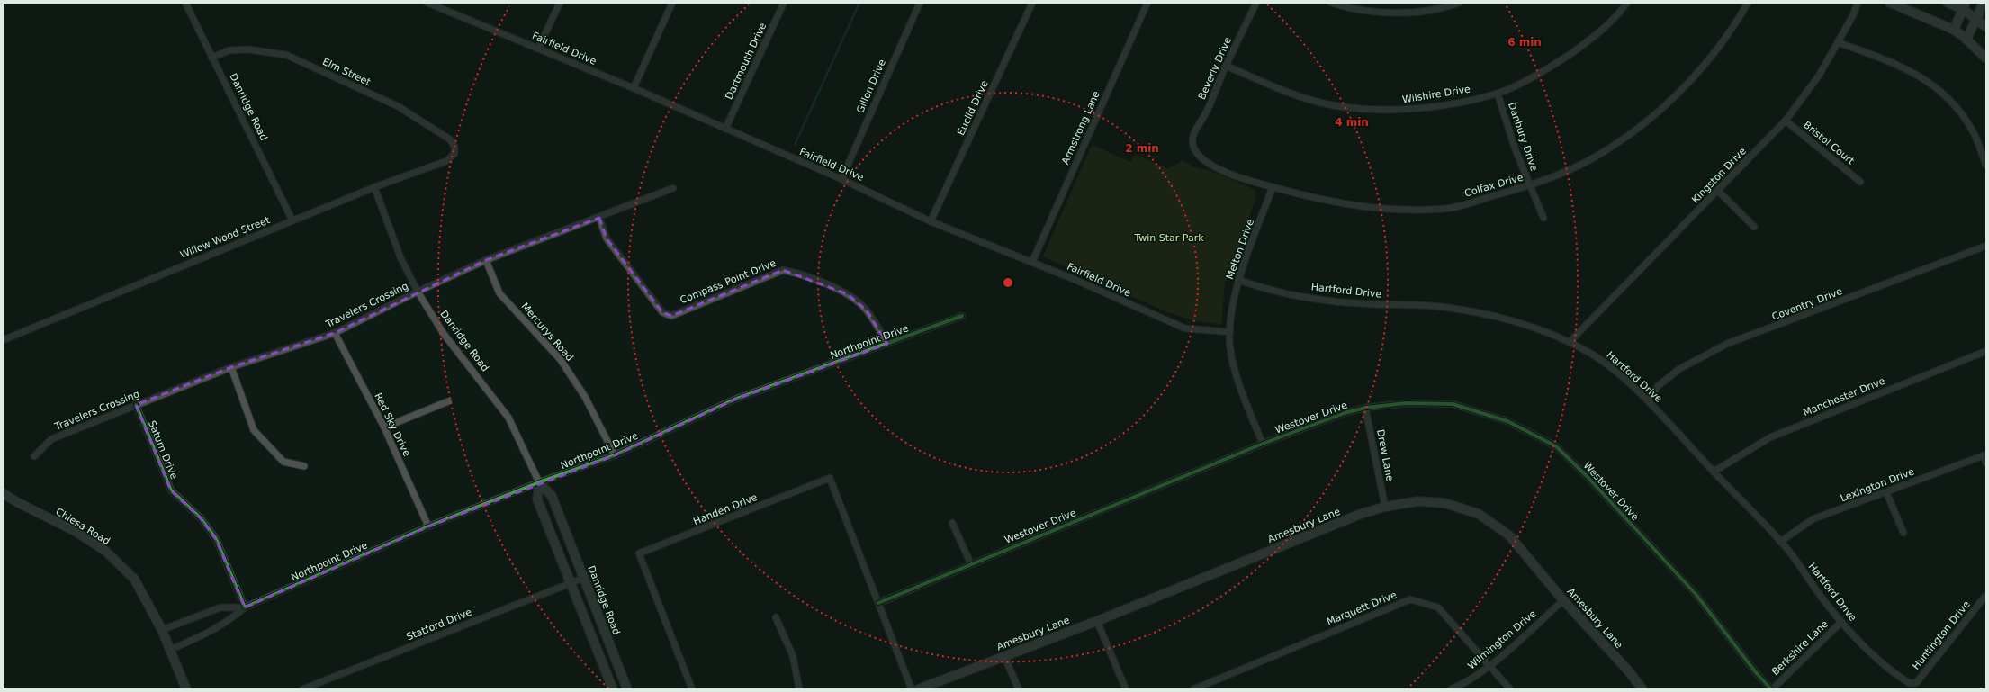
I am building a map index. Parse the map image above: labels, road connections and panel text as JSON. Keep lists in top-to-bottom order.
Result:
{
  "streets": {
    "street": [
      "Fairfield Drive",
      "Dartmouth Drive",
      "Beverly Drive",
      "Elm Street",
      "Gillon Drive",
      "Wilshire Drive",
      "Danridge Road",
      "Euclid Drive",
      "Armstrong Lane",
      "Danbury Drive",
      "Bristol Court",
      "Kingston Drive",
      "Colfax Drive",
      "Willow Wood Street",
      "Melton Drive",
      "Compass Point Drive",
      "Hartford Drive",
      "Coventry Drive",
      "Travelers Crossing",
      "Mercurys Road",
      "Northpoint Drive",
      "Manchester Drive",
      "Westover Drive",
      "Red Sky Drive",
      "Saturn Drive",
      "Drew Lane",
      "Lexington Drive",
      "Handen Drive",
      "Amesbury Lane",
      "Chiesa Road",
      "Marquett Drive",
      "Statford Drive",
      "Huntington Drive",
      "Wilmington Drive",
      "Berkshire Lane"
    ]
  },
  "crossings": [
    ["Fairfield Drive", "Dartmouth Drive"],
    ["Fairfield Drive", "Gillon Drive"],
    ["Fairfield Drive", "Euclid Drive"],
    ["Fairfield Drive", "Armstrong Lane"],
    ["Fairfield Drive", "Melton Drive"],
    ["Beverly Drive", "Wilshire Drive"],
    ["Beverly Drive", "Colfax Drive"],
    ["Elm Street", "Danridge Road"],
    ["Elm Street", "Willow Wood Street"],
    ["Wilshire Drive", "Danbury Drive"],
    ["Danridge Road", "Willow Wood Street"],
    ["Danridge Road", "Travelers Crossing"],
    ["Danridge Road", "Northpoint Drive"],
    ["Danridge Road", "Statford Drive"],
    ["Danbury Drive", "Colfax Drive"],
    ["Bristol Court", "Kingston Drive"],
    ["Kingston Drive", "Hartford Drive"],
    ["Colfax Drive", "Melton Drive"],
    ["Melton Drive", "Hartford Drive"],
    ["Melton Drive", "Westover Drive"],
    ["Compass Point Drive", "Travelers Crossing"],
    ["Compass Point Drive", "Northpoint Drive"],
    ["Hartford Drive", "Coventry Drive"],
    ["Hartford Drive", "Manchester Drive"],
    ["Hartford Drive", "Lexington Drive"],
    ["Hartford Drive", "Huntington Drive"],
    ["Hartford Drive", "Berkshire Lane"],
    ["Travelers Crossing", "Mercurys Road"],
    ["Travelers Crossing", "Red Sky Drive"],
    ["Travelers Crossing", "Saturn Drive"],
    ["Mercurys Road", "Northpoint Drive"],
    ["Northpoint Drive", "Red Sky Drive"],
    ["Northpoint Drive", "Saturn Drive"],
    ["Northpoint Drive", "Chiesa Road"],
    ["Westover Drive", "Drew Lane"],
    ["Westover Drive", "Handen Drive"],
    ["Westover Drive", "Berkshire Lane"],
    ["Drew Lane", "Amesbury Lane"],
    ["Amesbury Lane", "Wilmington Drive"],
    ["Marquett Drive", "Wilmington Drive"]
  ],
  "parks": ["Twin Star Park"],
  "rings": ["6 min", "4 min", "2 min"]
}
